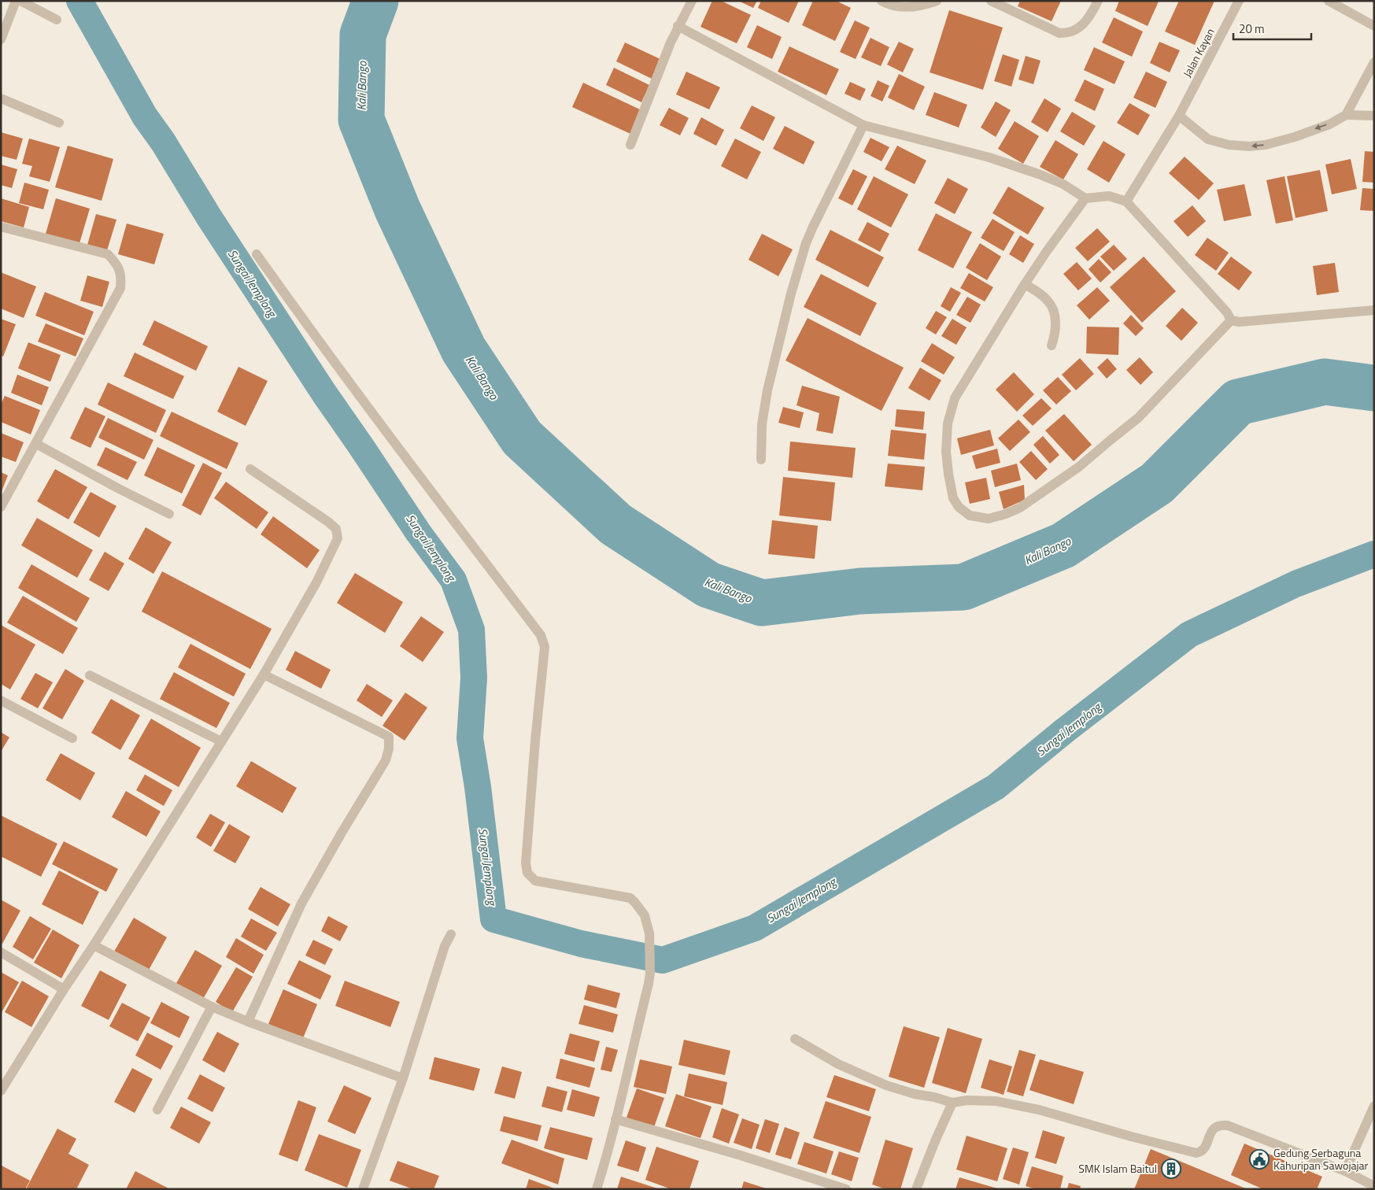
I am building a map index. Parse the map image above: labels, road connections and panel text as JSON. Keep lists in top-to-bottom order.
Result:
{
  "streets": {
    "street": ["Jalan Kayan"]
  },
  "water": ["Kali Bango", "Sungai Jemplong"],
  "places": {
    "public building": ["Gedung Serbaguna Kahuripan Sawojajar"],
    "building": ["SMK Islam Baitul"]
  },
  "scale_bar": "20 m"
}
